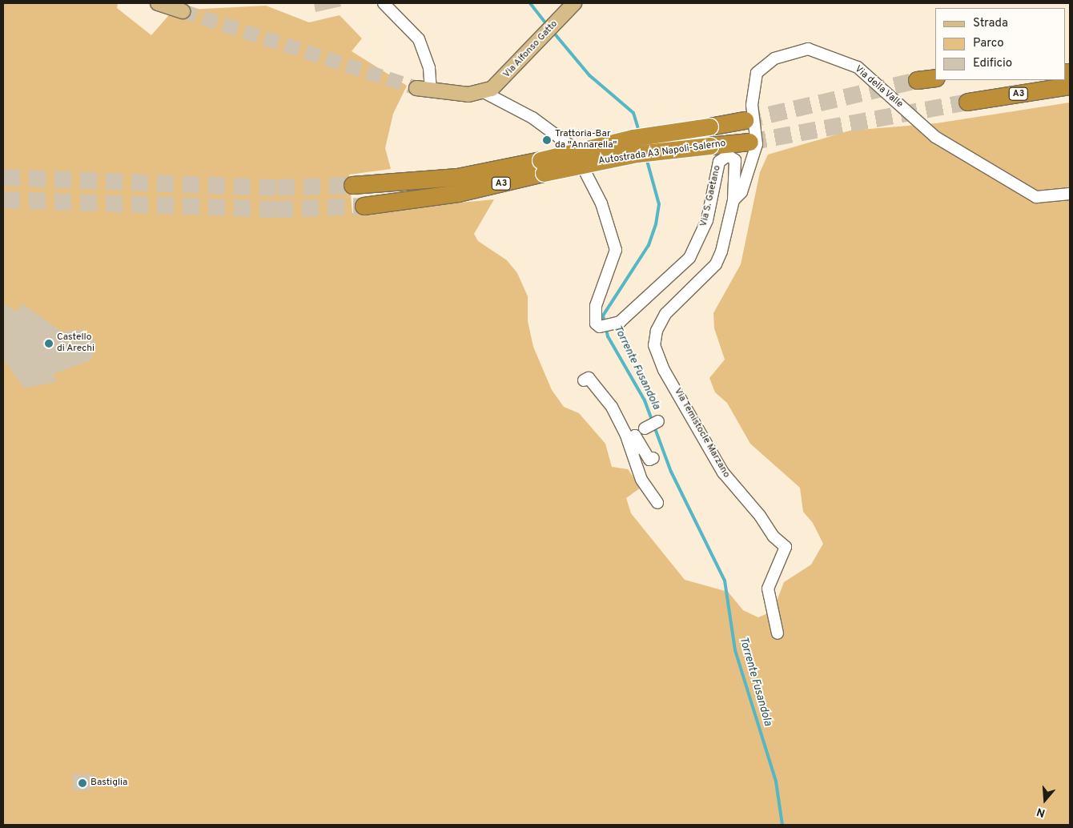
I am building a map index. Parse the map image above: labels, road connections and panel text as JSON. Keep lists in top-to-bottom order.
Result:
{
  "streets": {
    "highway": ["A3", "Autostrada A3 Napoli-Salerno"],
    "main road": ["Via Alfonso Gatto"],
    "street": ["Via della Valle", "Via S. Gaetano", "Via Temistocle Marzano"]
  },
  "crossings": [
    ["Via Alfonso Gatto", "Via S. Gaetano"],
    ["Via della Valle", "Via S. Gaetano"],
    ["Via della Valle", "Via Temistocle Marzano"],
    ["Via S. Gaetano", "Via Temistocle Marzano"]
  ],
  "water": ["Torrente Fusandola"],
  "places": ["Trattoria-Bar da \"Annarella\"", "Castello di Arechi", "Bastiglia"],
  "legend": ["Strada", "Parco", "Edificio"],
  "north": "bottom"
}
